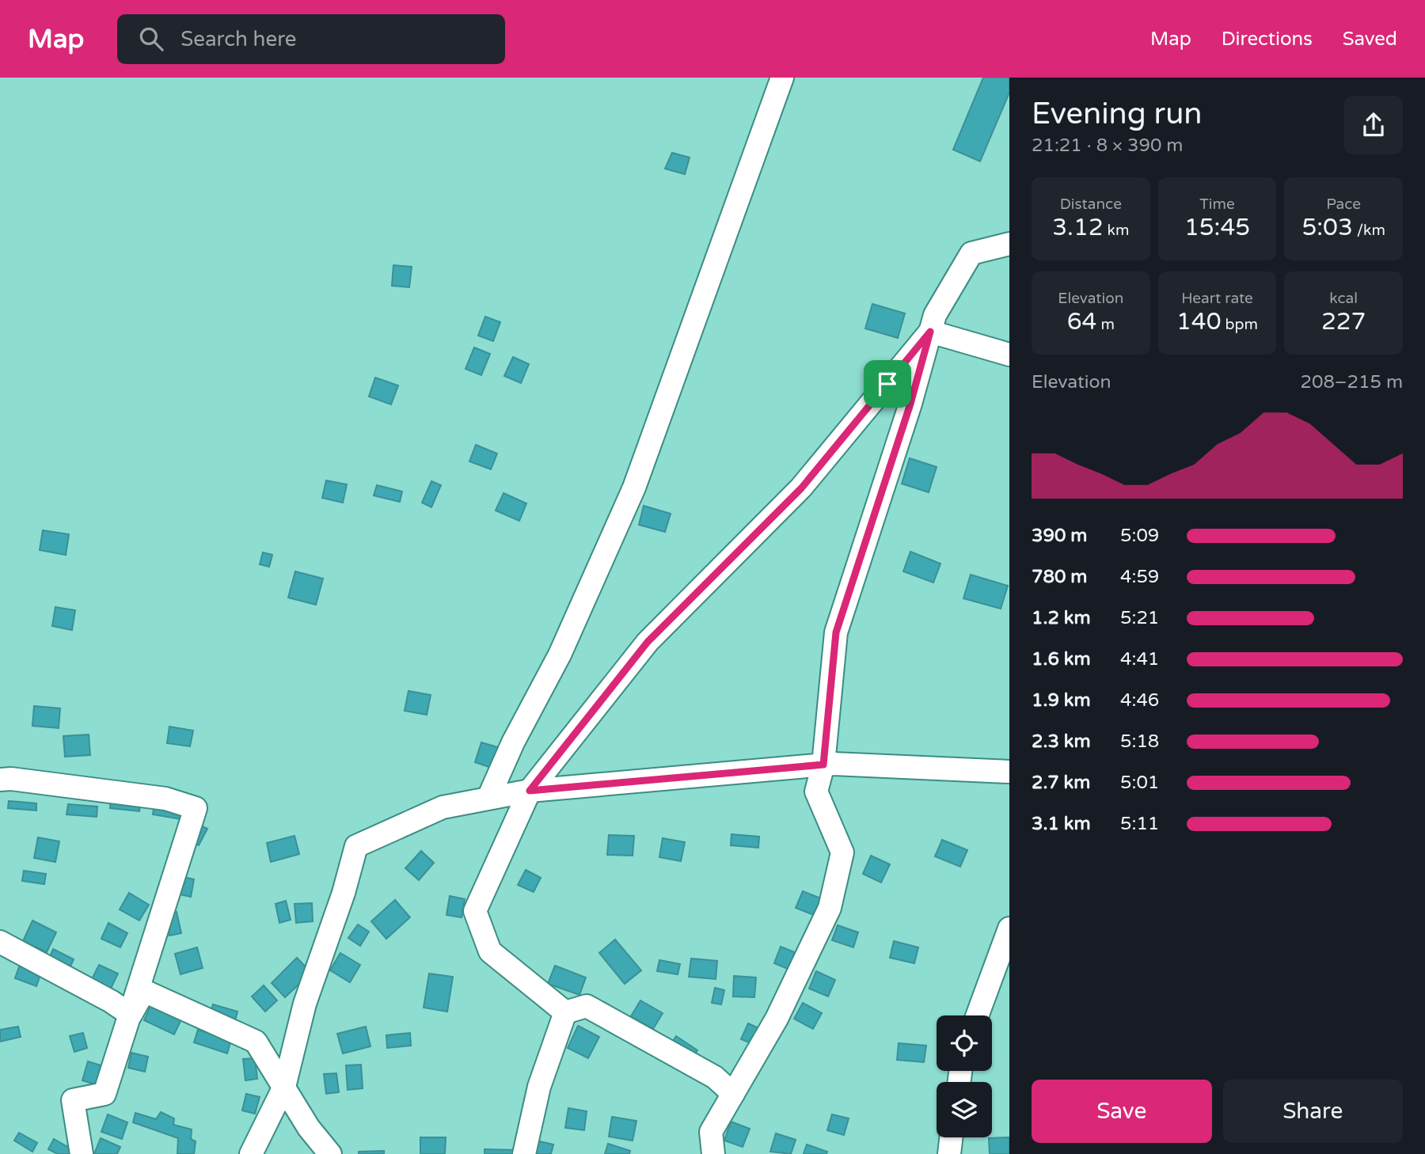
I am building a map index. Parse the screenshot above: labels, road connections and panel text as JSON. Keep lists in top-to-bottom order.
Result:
{
  "page": {
    "header": "Map",
    "search": "Search here",
    "nav": ["Map", "Directions", "Saved"],
    "heading": ["Evening run", "21:21 · 8 × 390 m"],
    "stats": [
      ["Distance", "3.12 km"],
      ["Time", "15:45"],
      ["Pace", "5:03 /km"],
      ["Elevation", "64 m"],
      ["Heart rate", "140 bpm"],
      ["kcal", "227"]
    ],
    "chart": ["Elevation", "208–215 m"],
    "list": [
      {
        "name": "390 m",
        "note": "5:09"
      },
      {
        "name": "780 m",
        "note": "4:59"
      },
      {
        "name": "1.2 km",
        "note": "5:21"
      },
      {
        "name": "1.6 km",
        "note": "4:41"
      },
      {
        "name": "1.9 km",
        "note": "4:46"
      },
      {
        "name": "2.3 km",
        "note": "5:18"
      },
      {
        "name": "2.7 km",
        "note": "5:01"
      },
      {
        "name": "3.1 km",
        "note": "5:11"
      }
    ],
    "buttons": ["Save", "Share"]
  }
}
